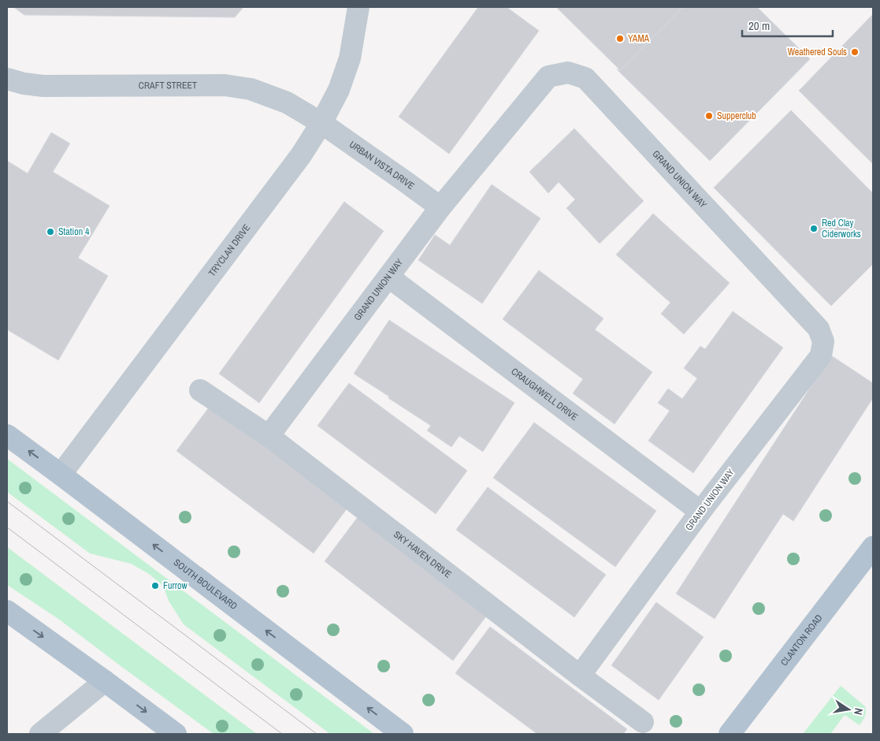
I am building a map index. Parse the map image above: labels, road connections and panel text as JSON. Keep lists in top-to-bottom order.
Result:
{
  "streets": {
    "main road": ["SOUTH BOULEVARD", "CLANTON ROAD"],
    "street": [
      "CRAFT STREET",
      "URBAN VISTA DRIVE",
      "GRAND UNION WAY",
      "TRYCLAN DRIVE",
      "CRAUGHWELL DRIVE",
      "SKY HAVEN DRIVE"
    ]
  },
  "crossings": [
    ["CRAFT STREET", "URBAN VISTA DRIVE"],
    ["CRAFT STREET", "TRYCLAN DRIVE"],
    ["URBAN VISTA DRIVE", "GRAND UNION WAY"],
    ["URBAN VISTA DRIVE", "TRYCLAN DRIVE"],
    ["GRAND UNION WAY", "CRAUGHWELL DRIVE"],
    ["GRAND UNION WAY", "SKY HAVEN DRIVE"],
    ["TRYCLAN DRIVE", "SOUTH BOULEVARD"]
  ],
  "places": [
    "YAMA",
    "Weathered Souls",
    "Supperclub",
    "Red Clay Ciderworks",
    "Station 4",
    "Furrow"
  ],
  "scale_bar": "20 m",
  "north": "right"
}
